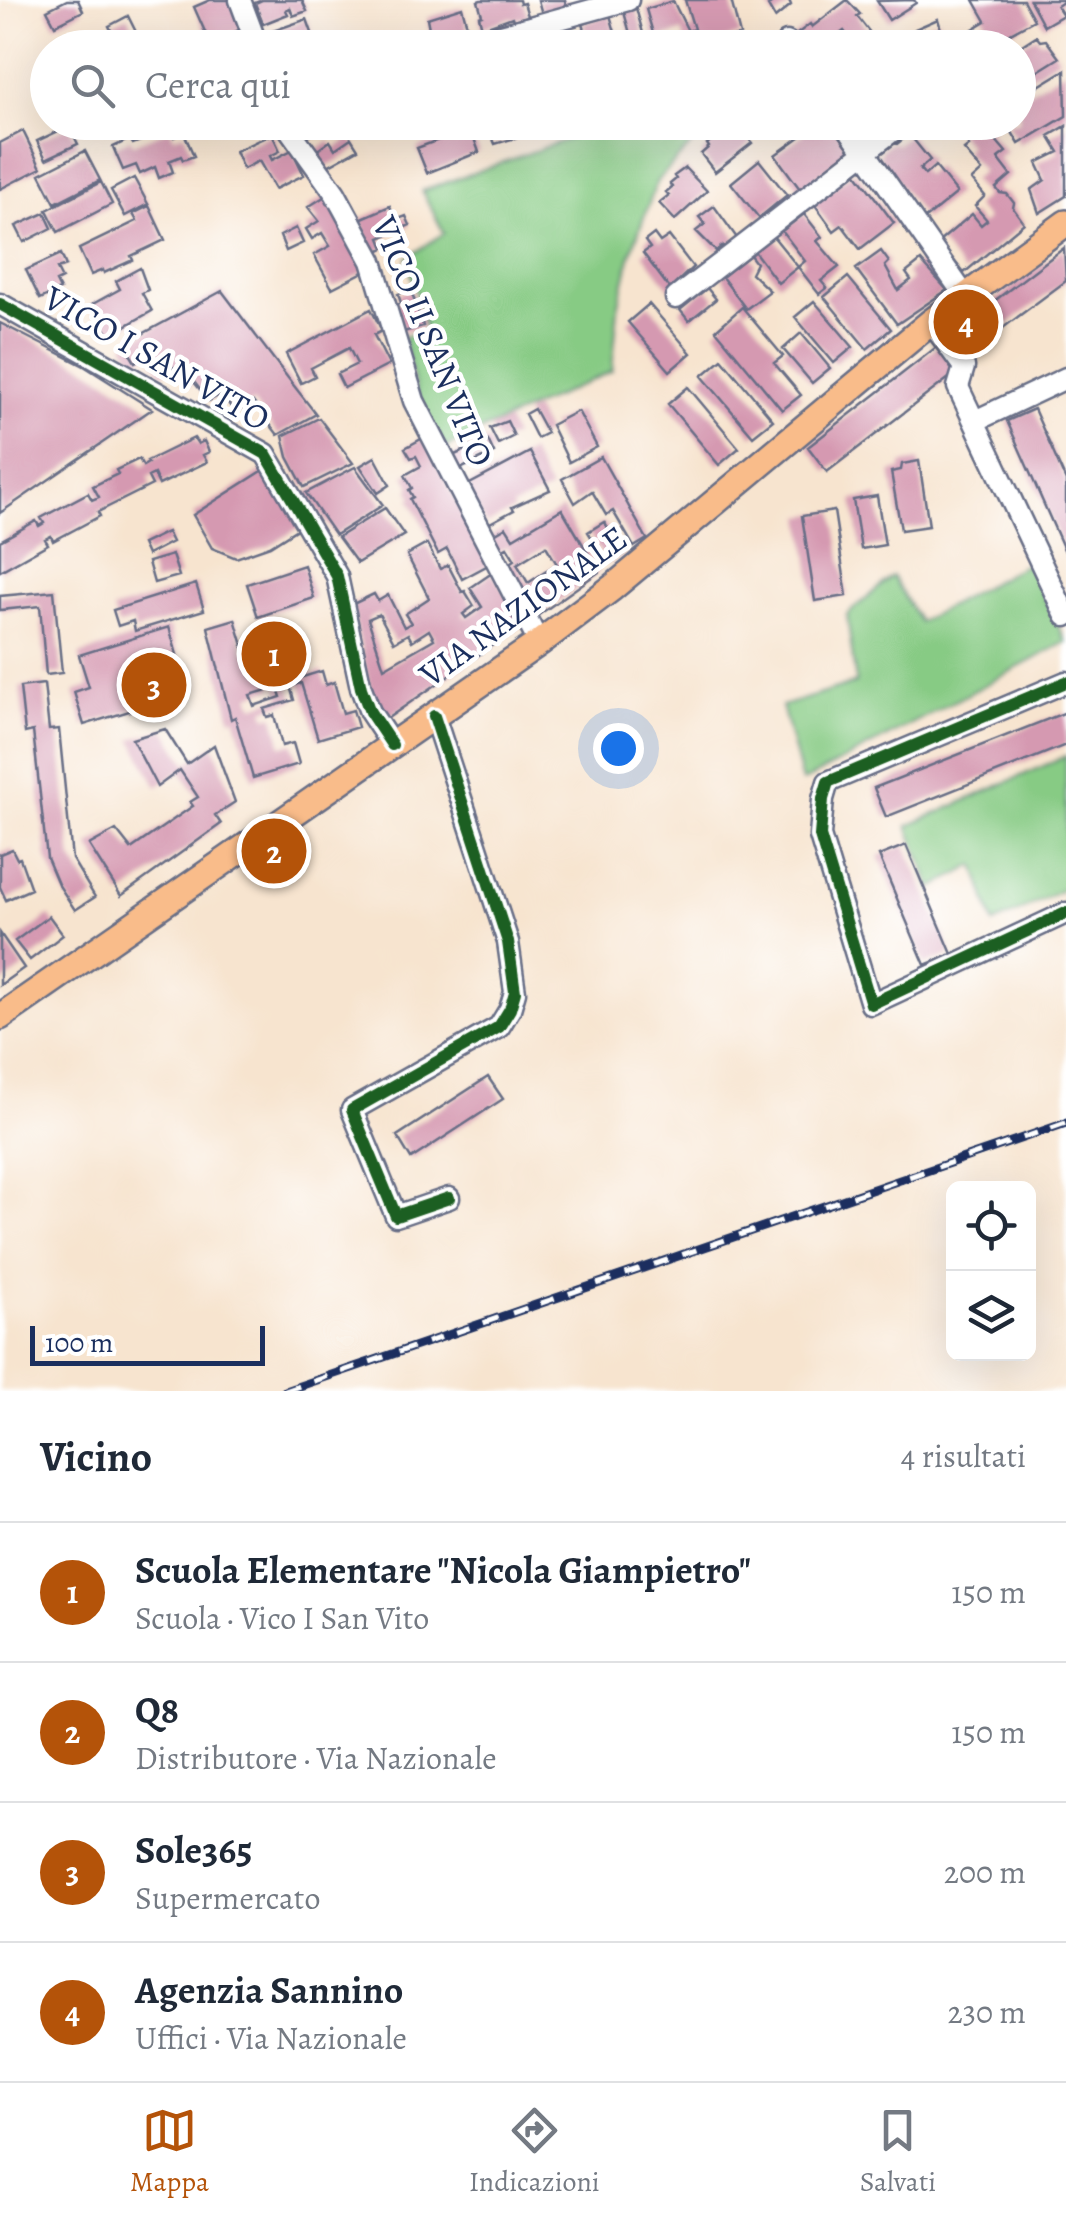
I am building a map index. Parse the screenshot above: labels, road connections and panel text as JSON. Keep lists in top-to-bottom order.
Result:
{
  "streets": {
    "main road": ["VIA NAZIONALE"],
    "street": ["VICO II SAN VITO", "VICO I SAN VITO"]
  },
  "crossings": [
    ["VICO II SAN VITO", "VIA NAZIONALE"],
    ["VICO I SAN VITO", "VIA NAZIONALE"]
  ],
  "scale_bar": "100 m",
  "page": {
    "search": "Cerca qui",
    "pins": [
      "4",
      "1",
      "3",
      "2"
    ],
    "scale": "100 m",
    "heading": ["Vicino", "4 risultati"],
    "list": [
      {
        "mark": "1",
        "name": "Scuola Elementare \"Nicola Giampietro\"",
        "note": "Scuola · Vico I San Vito",
        "value": "150 m"
      },
      {
        "mark": "2",
        "name": "Q8",
        "note": "Distributore · Via Nazionale",
        "value": "150 m"
      },
      {
        "mark": "3",
        "name": "Sole365",
        "note": "Supermercato",
        "value": "200 m"
      },
      {
        "mark": "4",
        "name": "Agenzia Sannino",
        "note": "Uffici · Via Nazionale",
        "value": "230 m"
      }
    ],
    "nav": ["Mappa", "Indicazioni", "Salvati"]
  }
}
